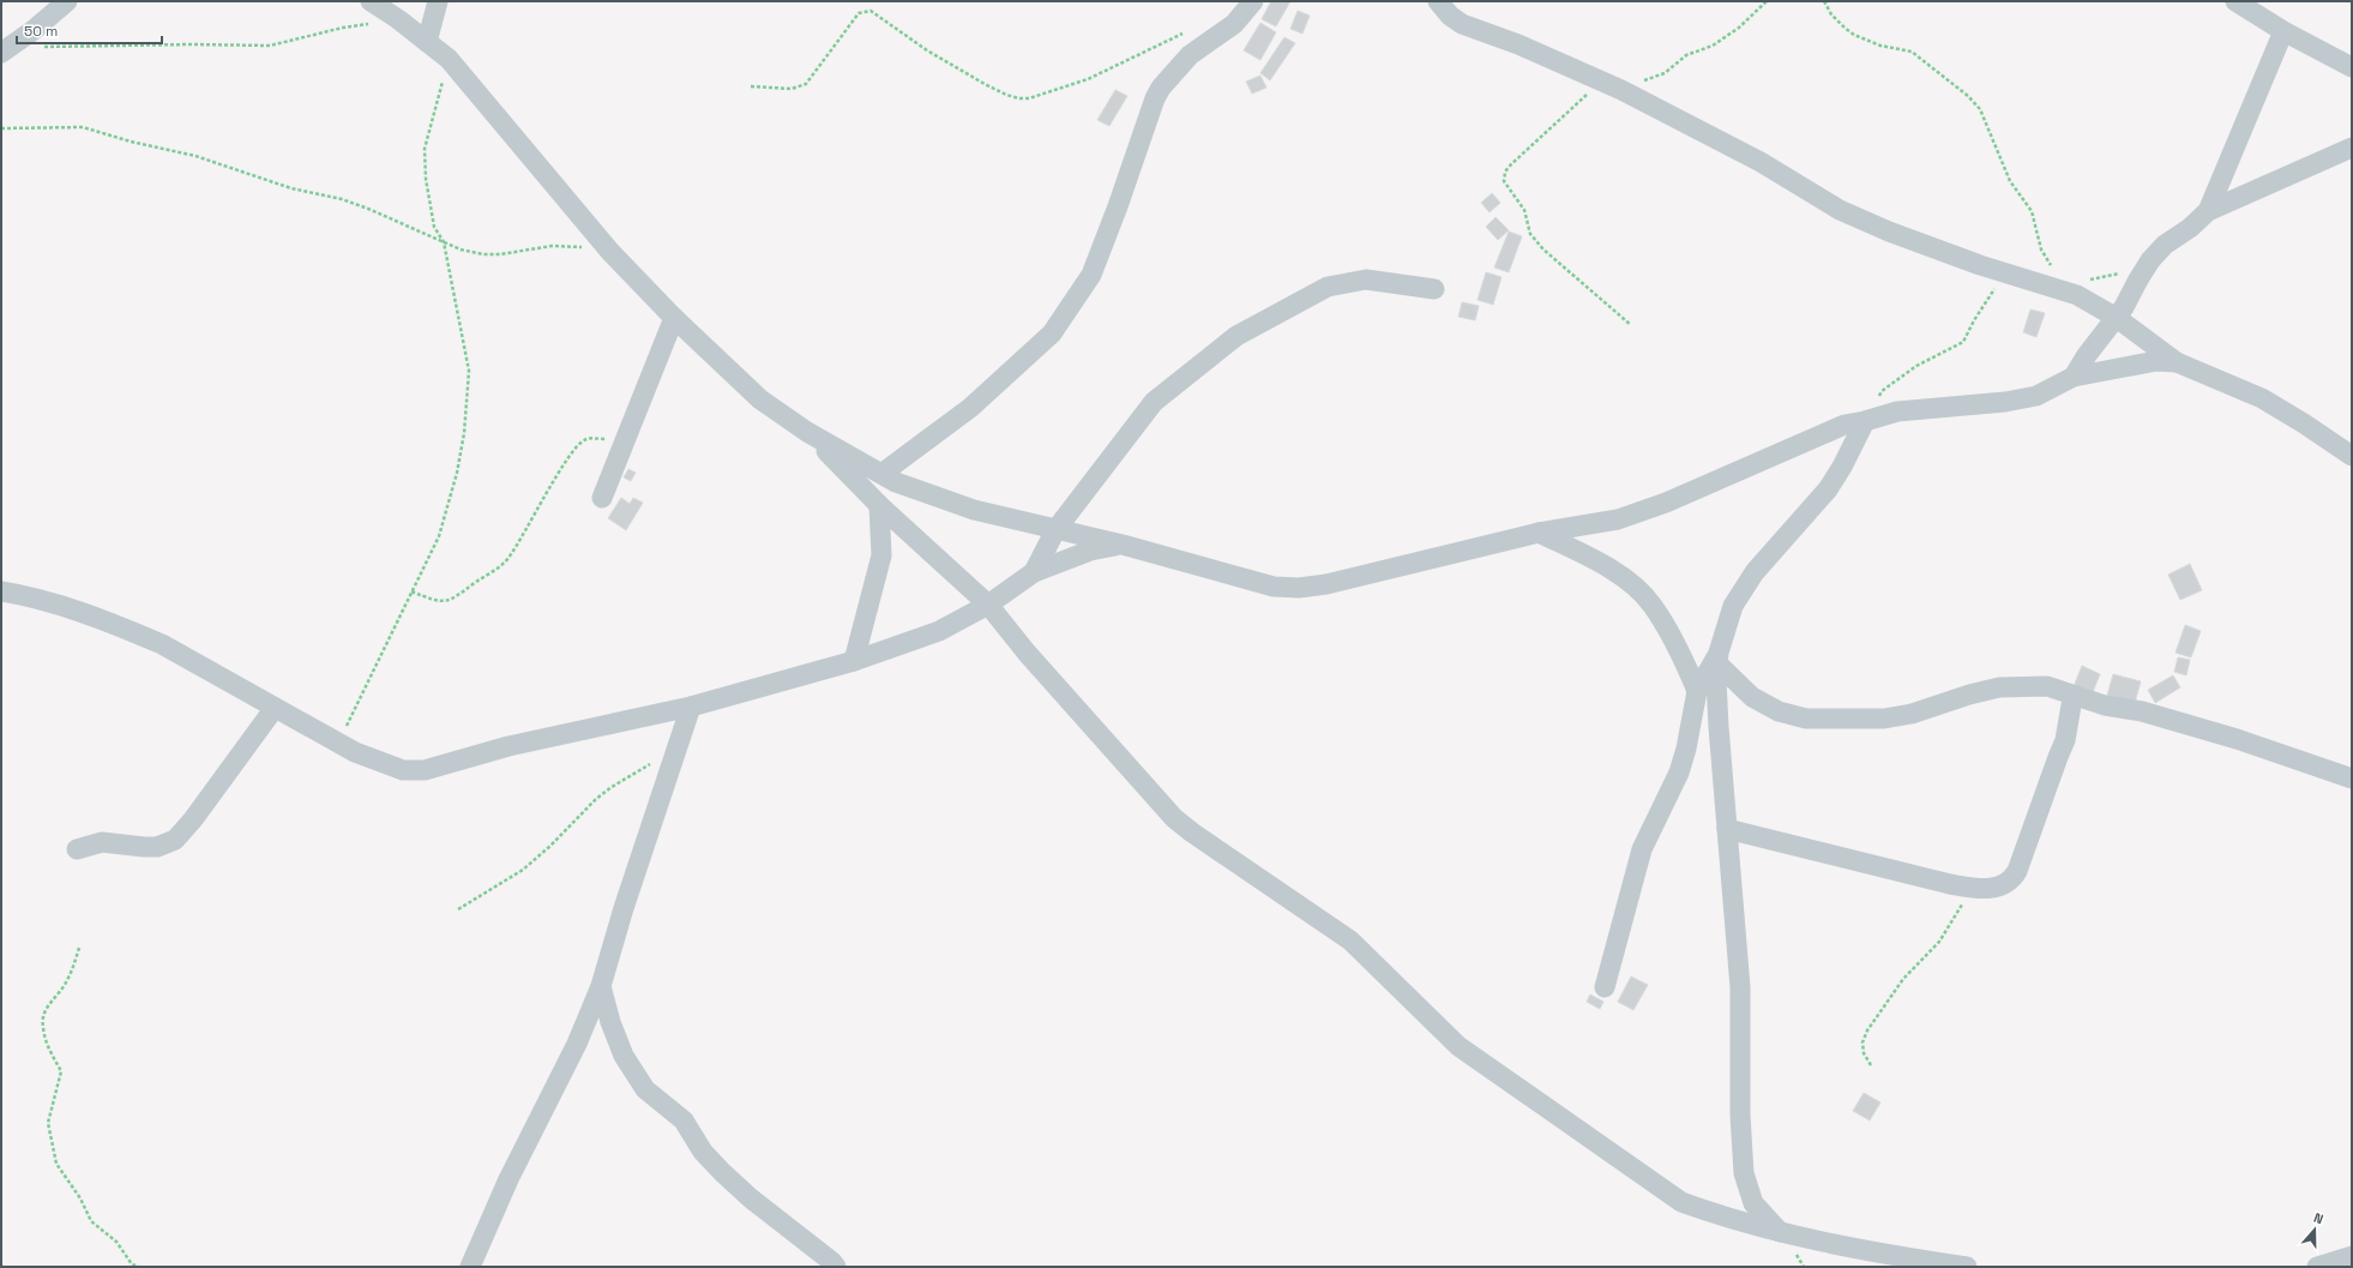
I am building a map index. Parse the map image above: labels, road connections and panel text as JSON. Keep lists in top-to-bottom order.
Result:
{
  "scale_bar": "50 m",
  "north": "top"
}
